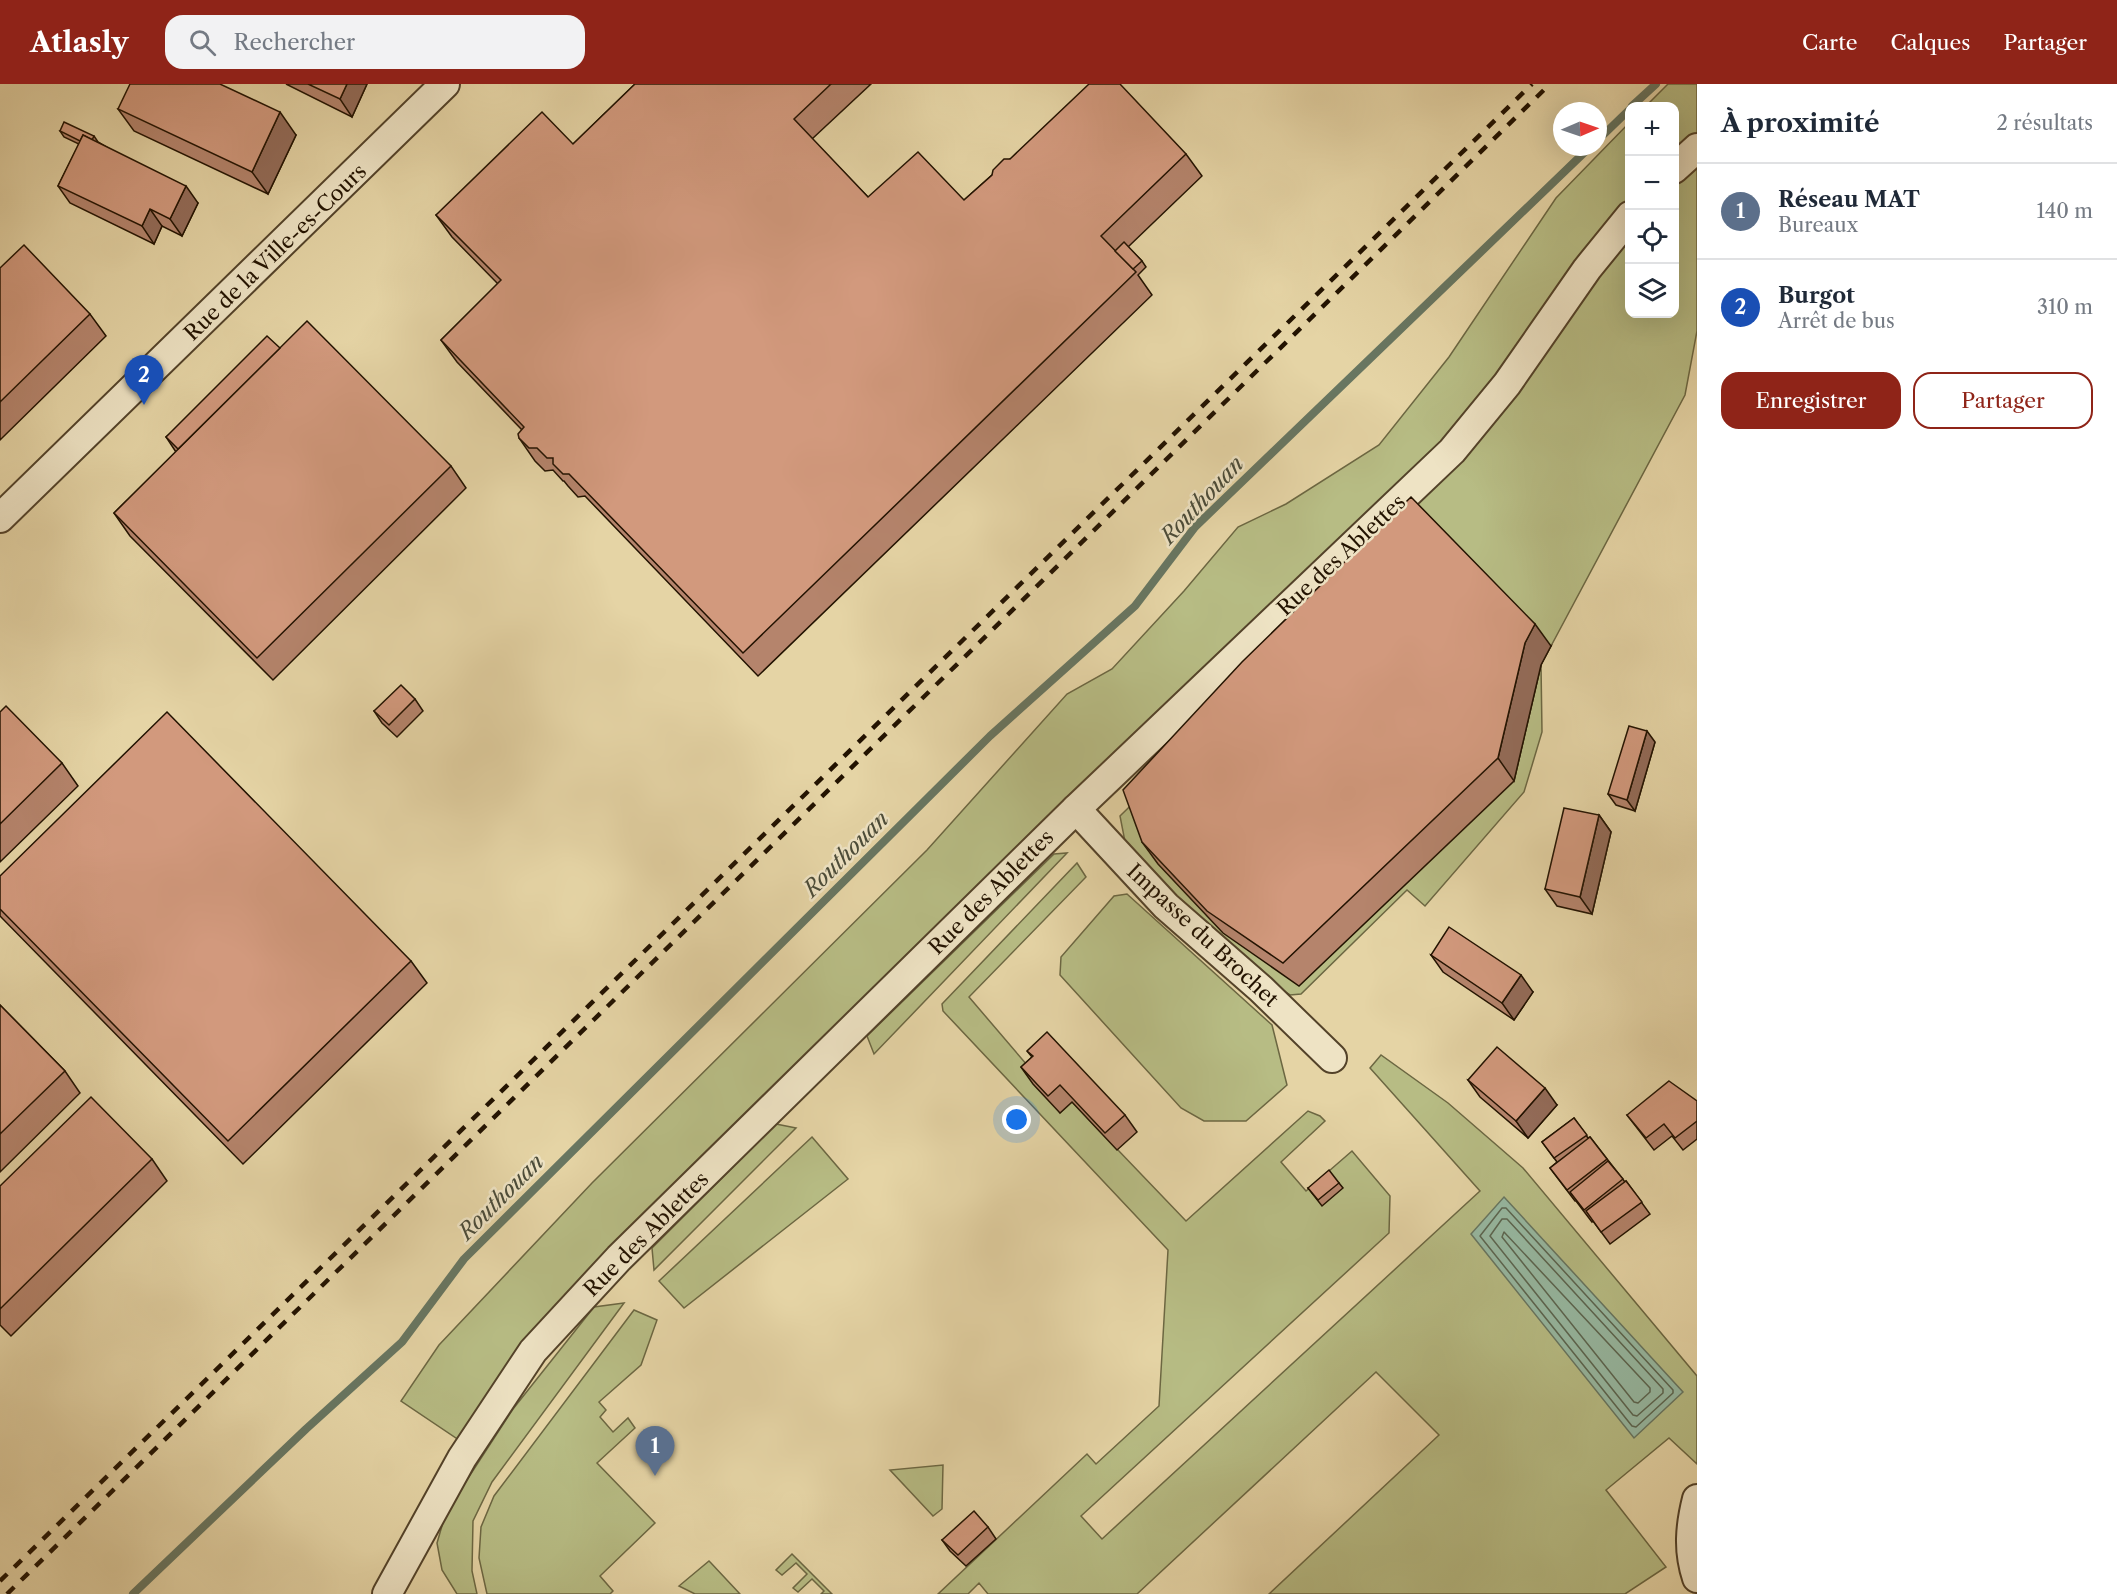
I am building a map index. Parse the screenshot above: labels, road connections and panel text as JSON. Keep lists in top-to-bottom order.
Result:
{
  "streets": {
    "street": ["Rue de la Ville-es-Cours", "Rue des Ablettes", "Impasse du Brochet"]
  },
  "crossings": [
    ["Rue des Ablettes", "Impasse du Brochet"]
  ],
  "water": ["Routhouan"],
  "north": "right",
  "page": {
    "header": "Atlasly",
    "search": "Rechercher",
    "nav": ["Carte", "Calques", "Partager"],
    "heading": ["À proximité", "2 résultats"],
    "map_buttons": ["+", "−"],
    "list": [
      {
        "mark": "1",
        "name": "Réseau MAT",
        "note": "Bureaux",
        "value": "140 m"
      },
      {
        "mark": "2",
        "name": "Burgot",
        "note": "Arrêt de bus",
        "value": "310 m"
      }
    ],
    "buttons": ["Enregistrer", "Partager"],
    "pins": ["2", "1"]
  }
}
